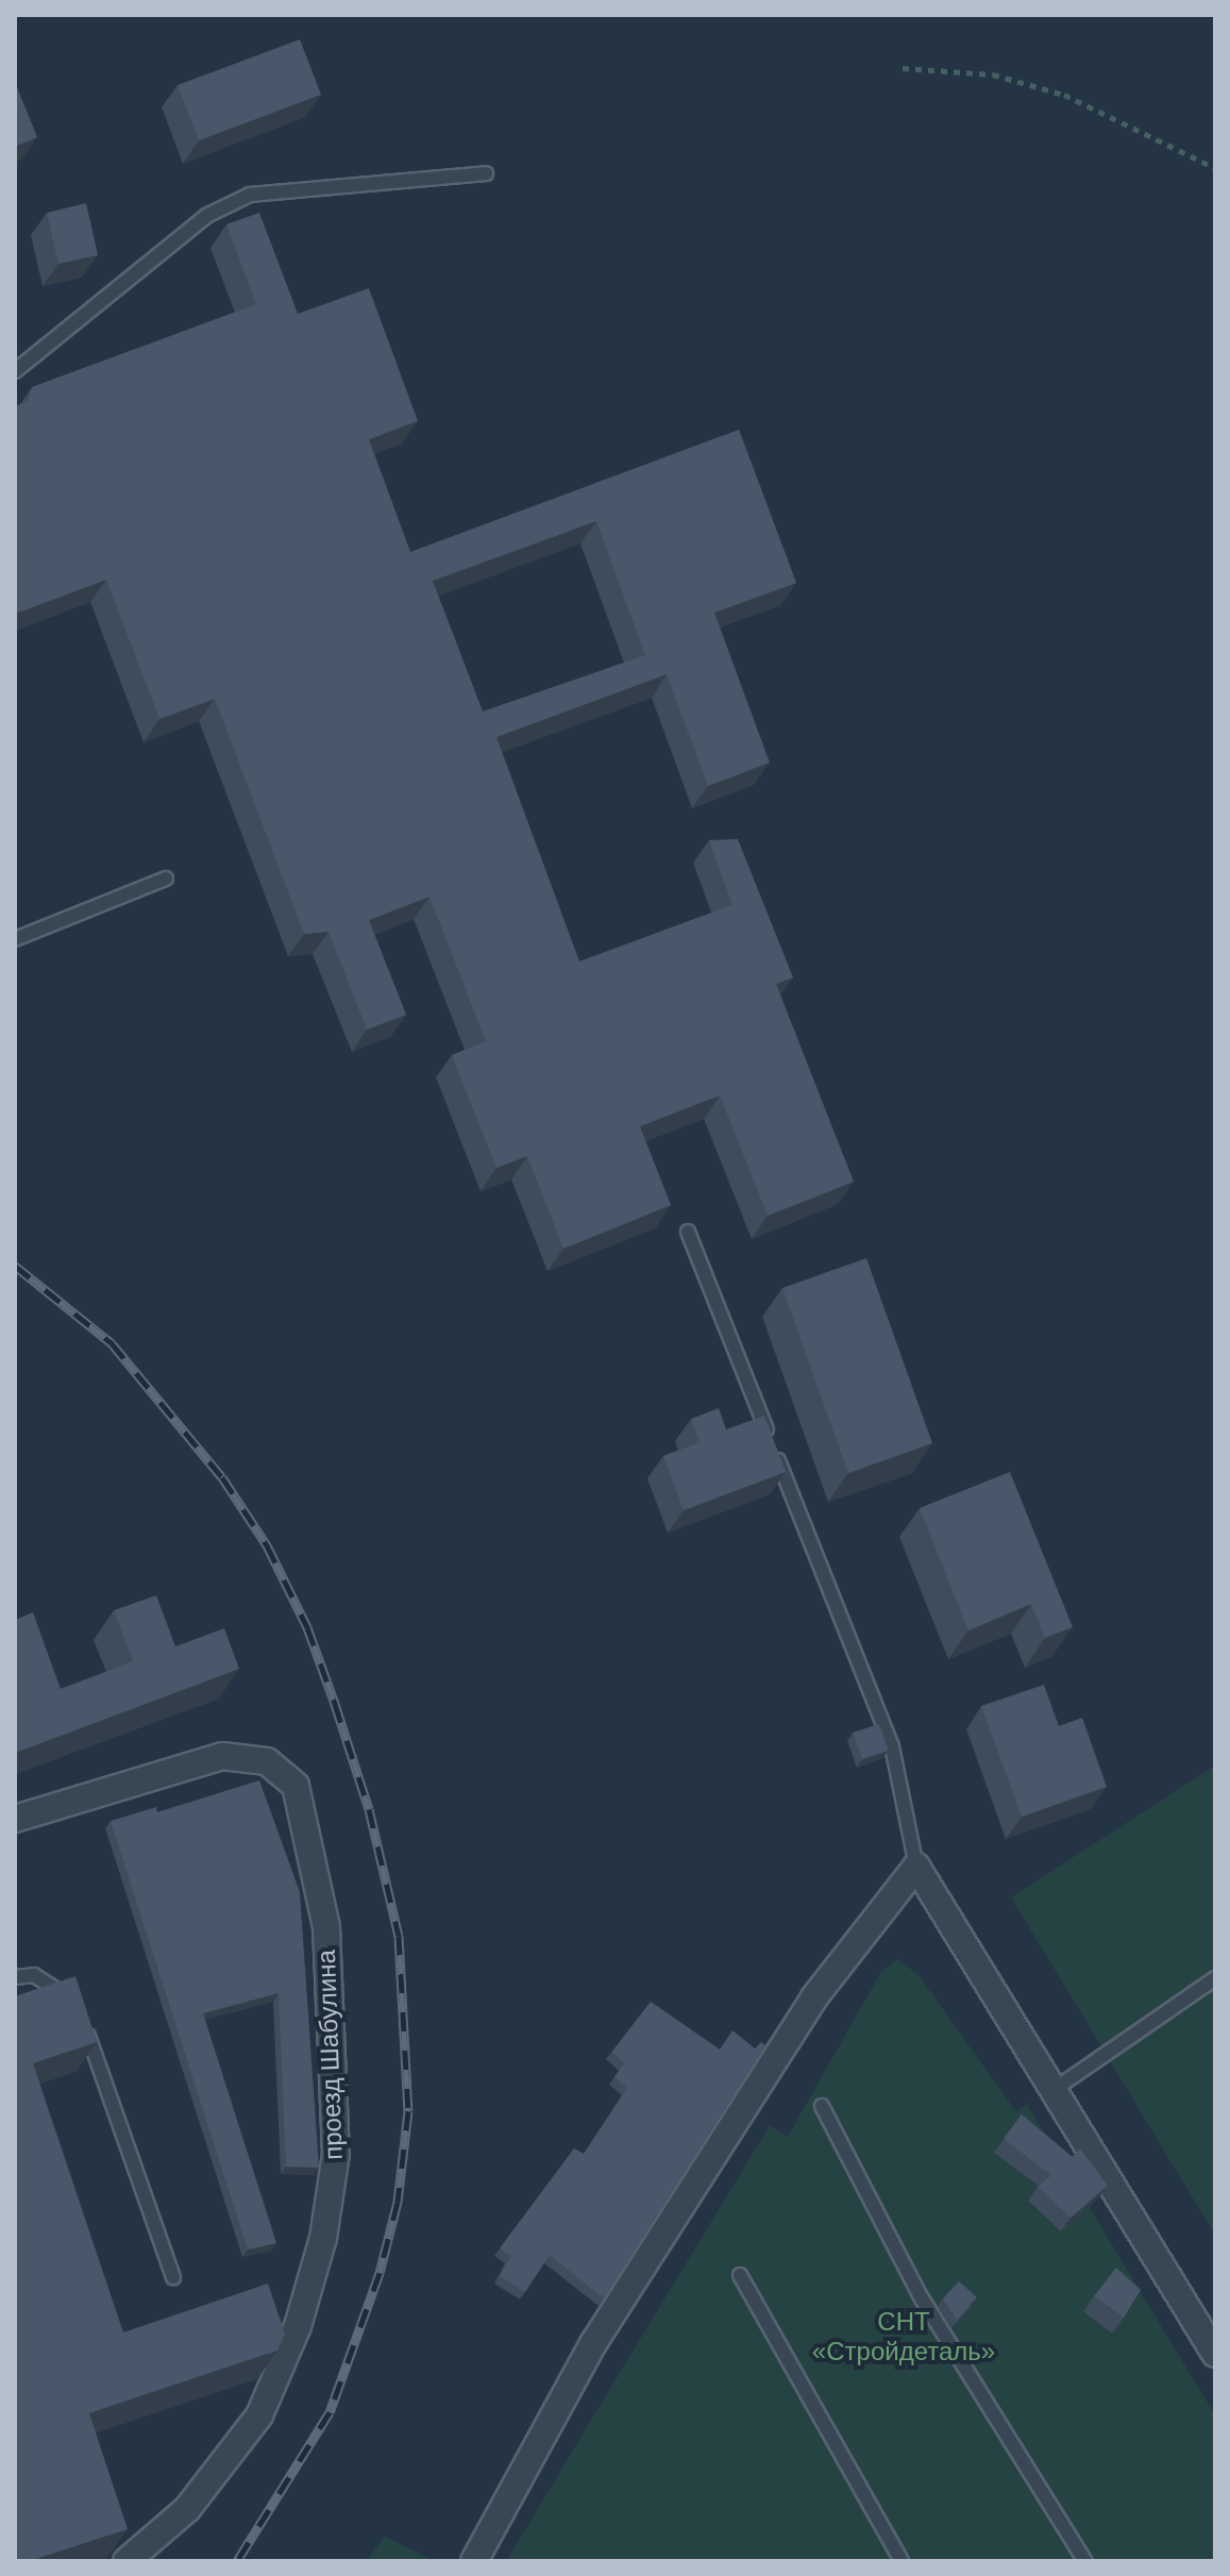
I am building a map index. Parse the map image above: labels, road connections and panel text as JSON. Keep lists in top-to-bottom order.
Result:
{
  "streets": {
    "street": ["проезд Шабулина"]
  },
  "parks": ["СНТ «Стройдеталь»"]
}
